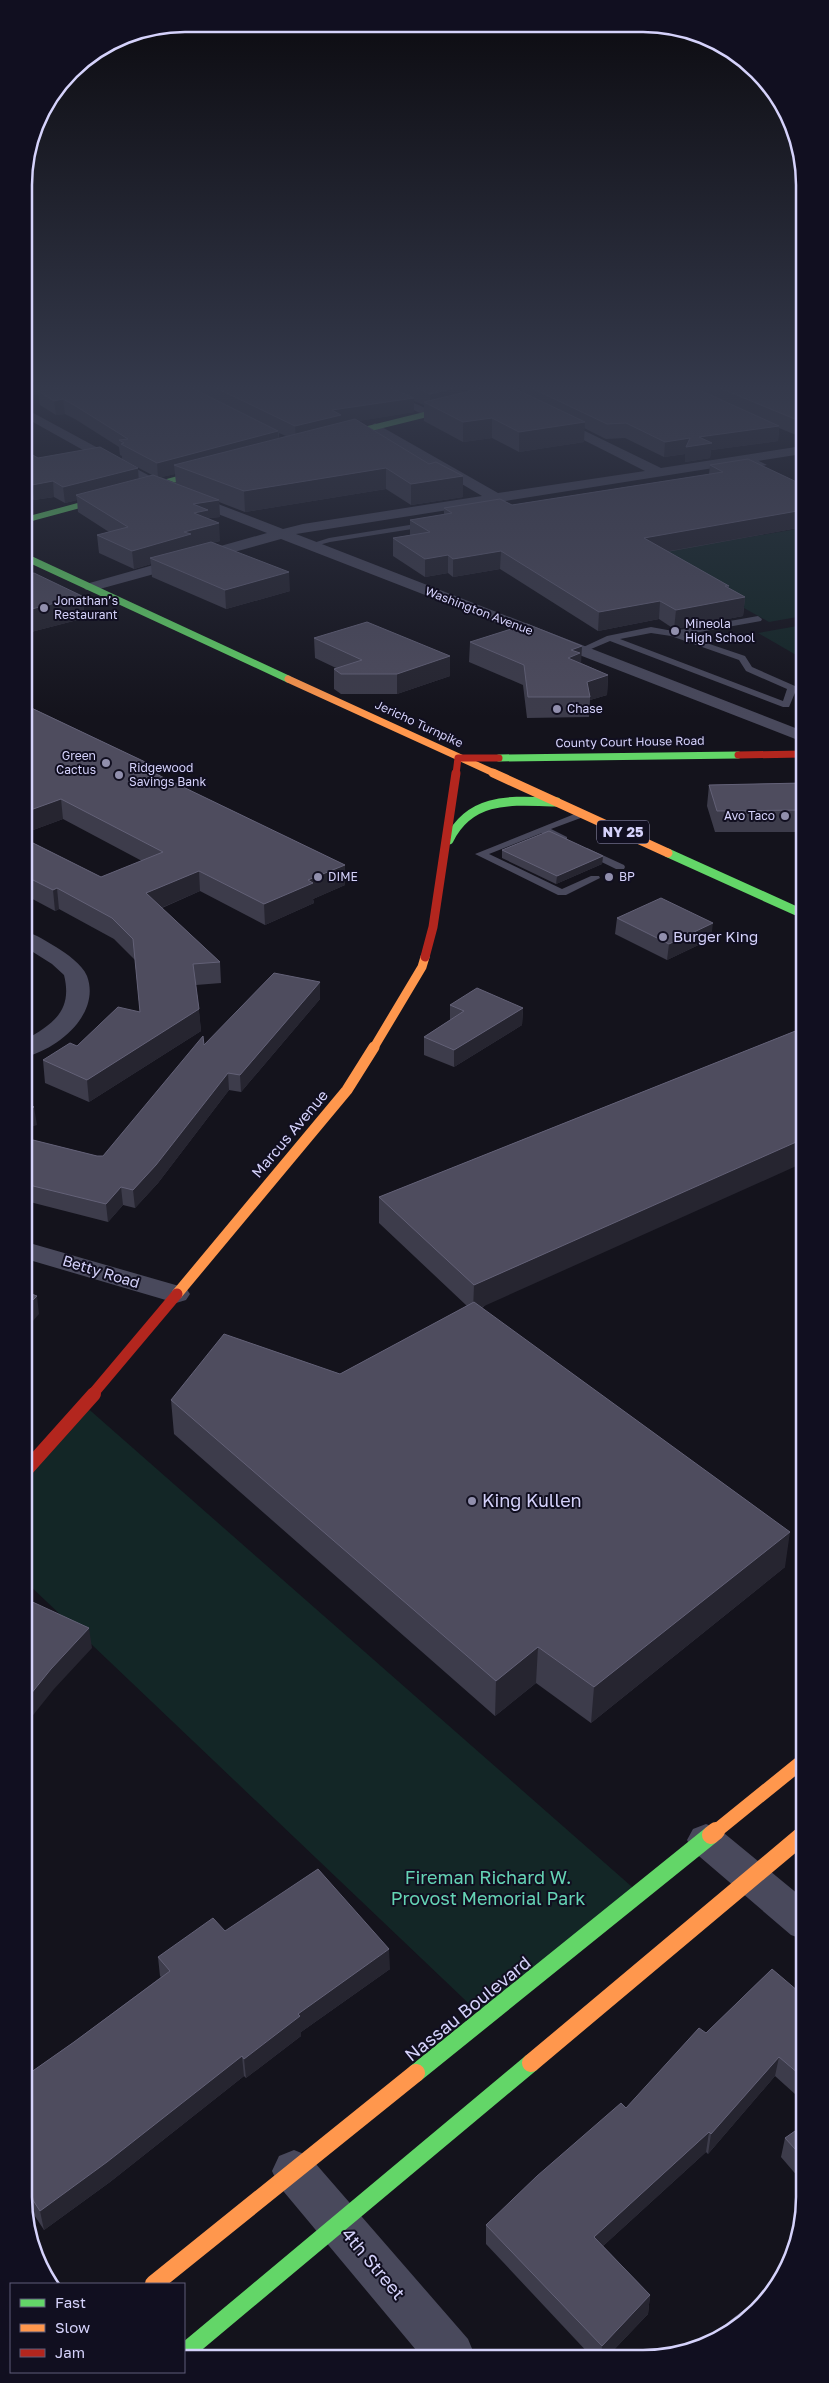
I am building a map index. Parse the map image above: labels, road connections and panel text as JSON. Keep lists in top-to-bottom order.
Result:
{
  "streets": {
    "main road": [
      "Jericho Turnpike",
      "County Court House Road",
      "NY 25",
      "Marcus Avenue",
      "Nassau Boulevard"
    ],
    "street": ["Washington Avenue", "Betty Road", "4th Street"]
  },
  "crossings": [
    ["Jericho Turnpike", "County Court House Road"],
    ["Jericho Turnpike", "Marcus Avenue"],
    ["County Court House Road", "Marcus Avenue"],
    ["Marcus Avenue", "Betty Road"],
    ["Nassau Boulevard", "4th Street"]
  ],
  "parks": ["Fireman Richard W. Provost Memorial Park"],
  "places": [
    "Jonathan’s Restaurant",
    "Mineola High School",
    "Chase",
    "Green Cactus",
    "Ridgewood Savings Bank",
    "Avo Taco",
    "DIME",
    "BP",
    "Burger King",
    "King Kullen"
  ],
  "legend": ["Fast", "Slow", "Jam"]
}
